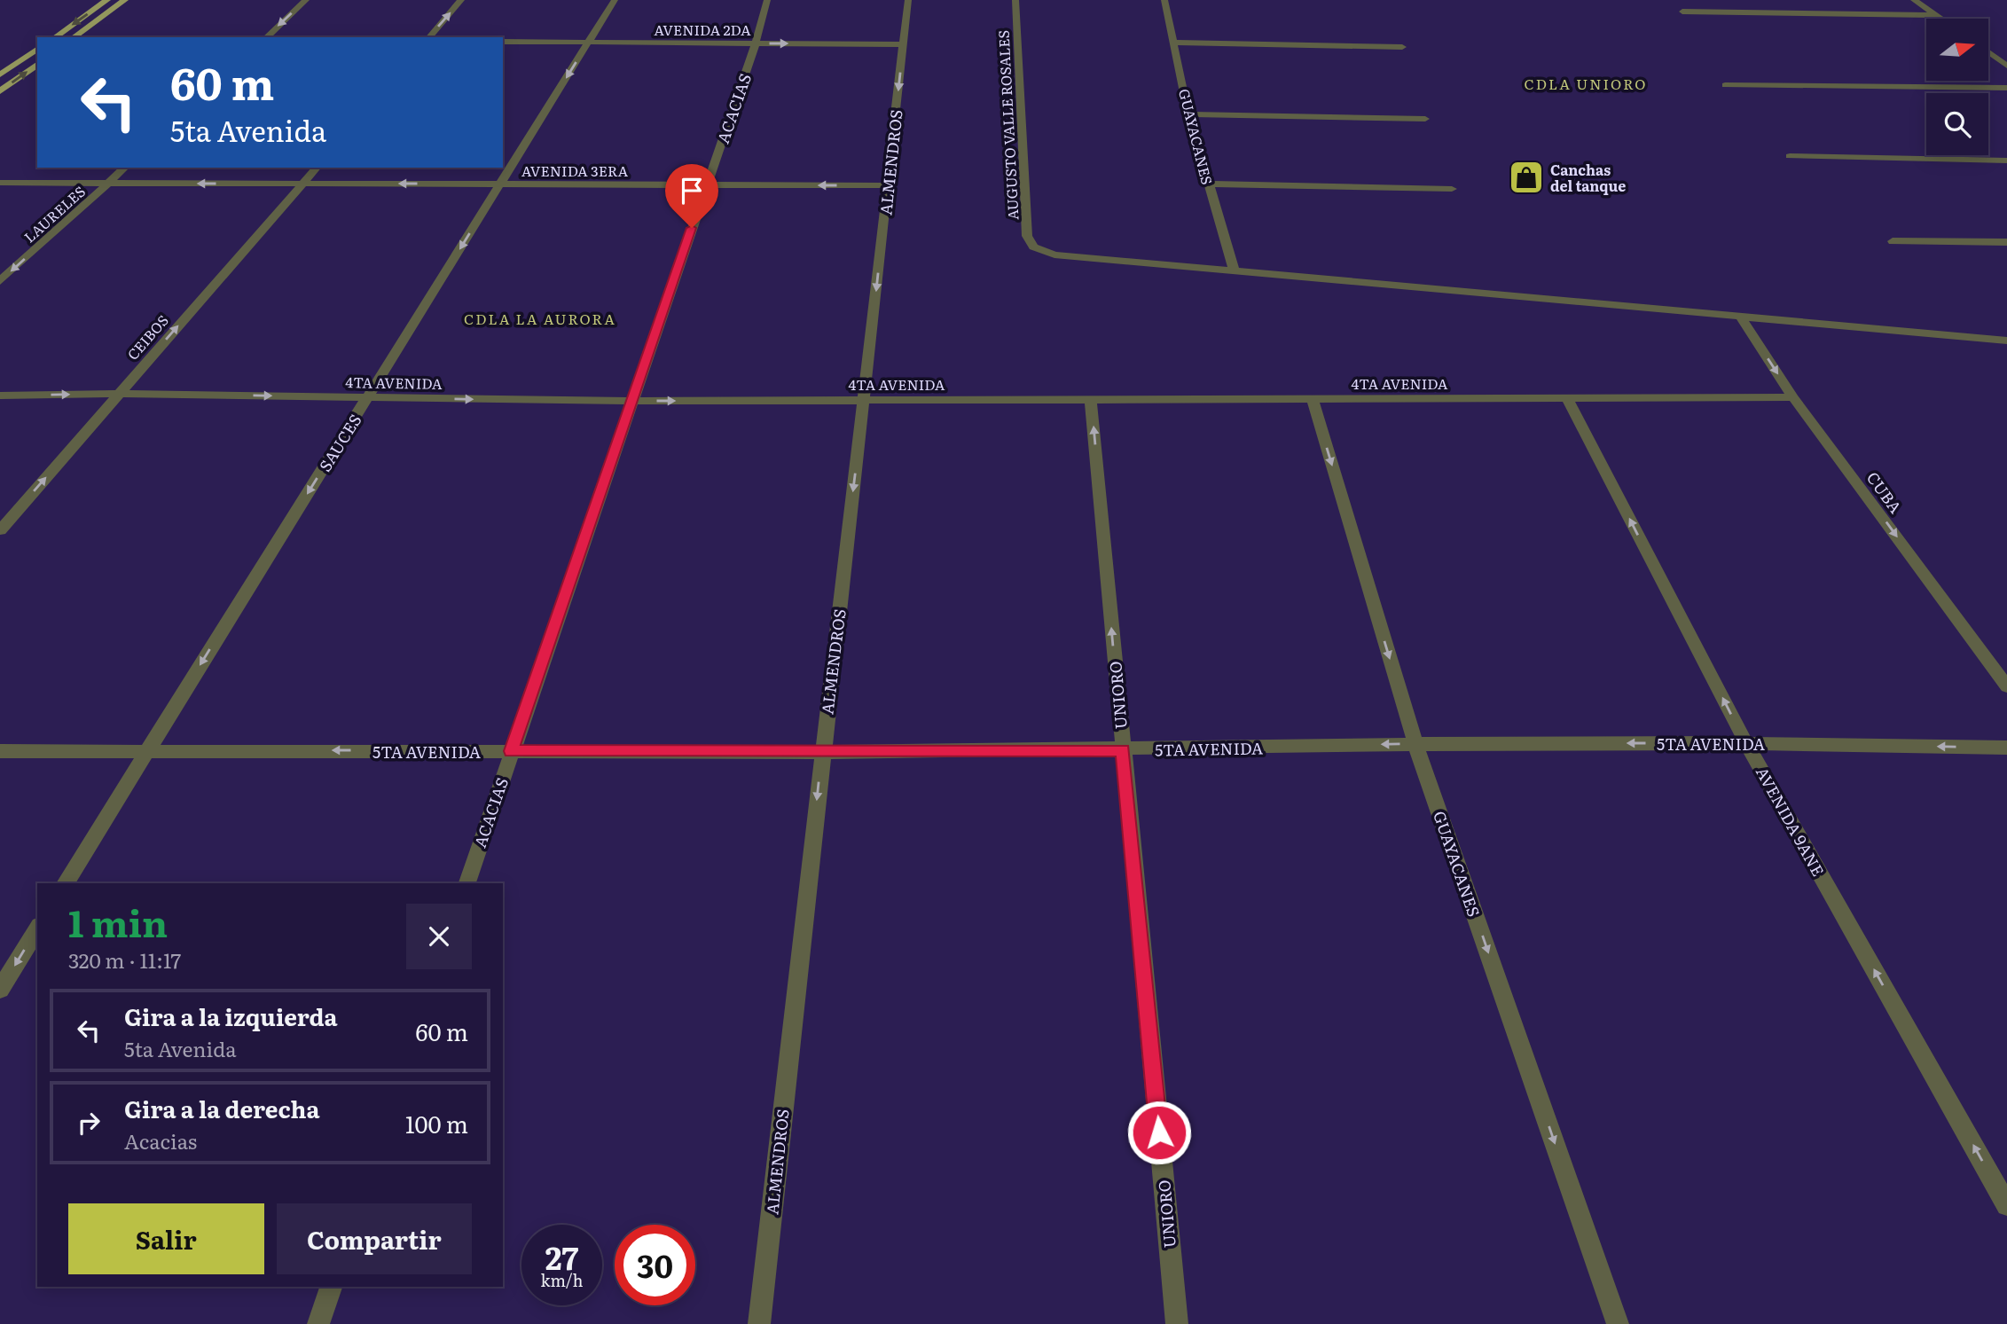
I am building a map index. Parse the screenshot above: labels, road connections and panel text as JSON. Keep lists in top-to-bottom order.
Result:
{
  "streets": {
    "street": [
      "AVENIDA 2DA",
      "ACACIAS",
      "AUGUSTO VALLE ROSALES",
      "GUAYACANES",
      "ALMENDROS",
      "AVENIDA 3ERA",
      "LAURELES",
      "CEIBOS",
      "4TA AVENIDA",
      "SAUCES",
      "CUBA",
      "UNIORO",
      "5TA AVENIDA",
      "AVENIDA 9ANE"
    ]
  },
  "crossings": [
    ["AVENIDA 2DA", "ACACIAS"],
    ["AVENIDA 2DA", "ALMENDROS"],
    ["AVENIDA 2DA", "SAUCES"],
    ["ACACIAS", "AVENIDA 3ERA"],
    ["ACACIAS", "4TA AVENIDA"],
    ["ACACIAS", "5TA AVENIDA"],
    ["AUGUSTO VALLE ROSALES", "GUAYACANES"],
    ["GUAYACANES", "4TA AVENIDA"],
    ["GUAYACANES", "5TA AVENIDA"],
    ["ALMENDROS", "AVENIDA 3ERA"],
    ["ALMENDROS", "4TA AVENIDA"],
    ["ALMENDROS", "5TA AVENIDA"],
    ["AVENIDA 3ERA", "LAURELES"],
    ["AVENIDA 3ERA", "CEIBOS"],
    ["AVENIDA 3ERA", "SAUCES"],
    ["CEIBOS", "4TA AVENIDA"],
    ["4TA AVENIDA", "SAUCES"],
    ["4TA AVENIDA", "CUBA"],
    ["4TA AVENIDA", "UNIORO"],
    ["4TA AVENIDA", "AVENIDA 9ANE"],
    ["SAUCES", "5TA AVENIDA"],
    ["UNIORO", "5TA AVENIDA"],
    ["5TA AVENIDA", "AVENIDA 9ANE"]
  ],
  "one_way": [
    "AVENIDA 2DA",
    "GUAYACANES",
    "ALMENDROS",
    "AVENIDA 3ERA",
    "LAURELES",
    "CEIBOS",
    "4TA AVENIDA",
    "SAUCES",
    "CUBA",
    "UNIORO",
    "5TA AVENIDA",
    "AVENIDA 9ANE"
  ],
  "districts": ["CDLA UNIORO", "CDLA LA AURORA"],
  "places": {
    "shop": ["Canchas del tanque"]
  },
  "north": "right",
  "page": {
    "turn": ["60 m", "5ta Avenida"],
    "heading": ["1 min", "320 m · 11:17"],
    "list": [
      {
        "name": "Gira a la izquierda",
        "note": "5ta Avenida",
        "value": "60 m"
      },
      {
        "name": "Gira a la derecha",
        "note": "Acacias",
        "value": "100 m"
      }
    ],
    "buttons": ["Salir", "Compartir"],
    "speed": "27 km/h",
    "limit": "30"
  }
}
